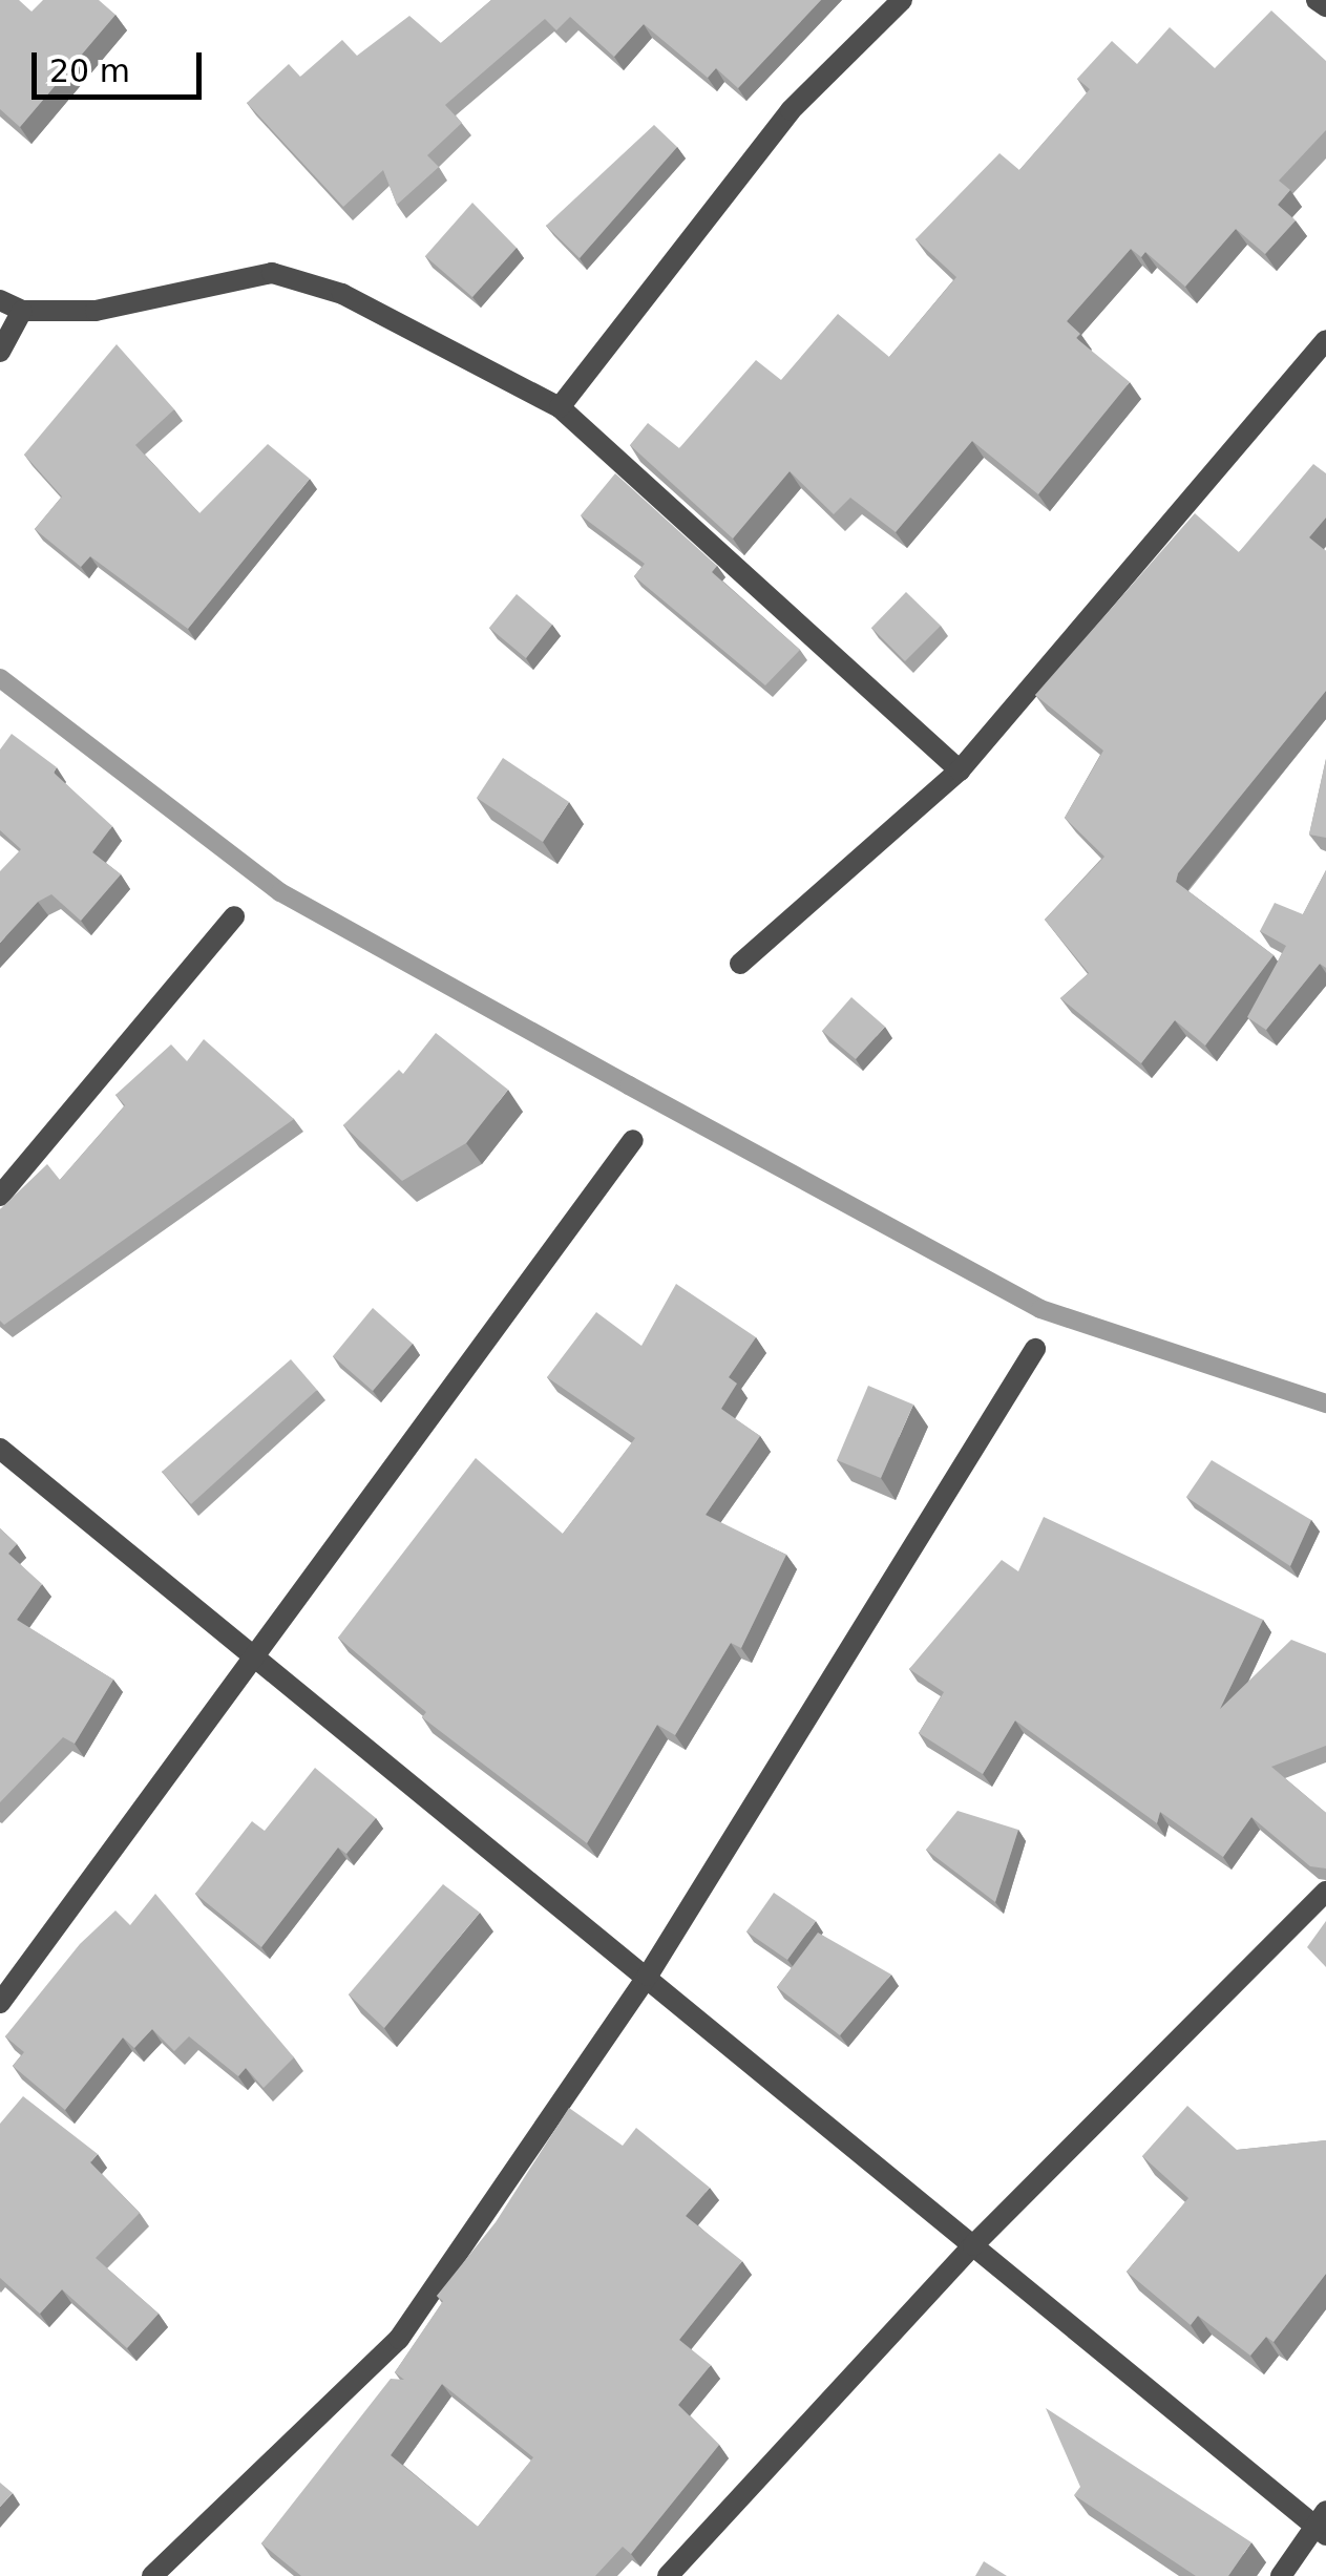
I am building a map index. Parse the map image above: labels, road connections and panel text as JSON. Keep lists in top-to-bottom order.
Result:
{
  "scale_bar": "20 m"
}
